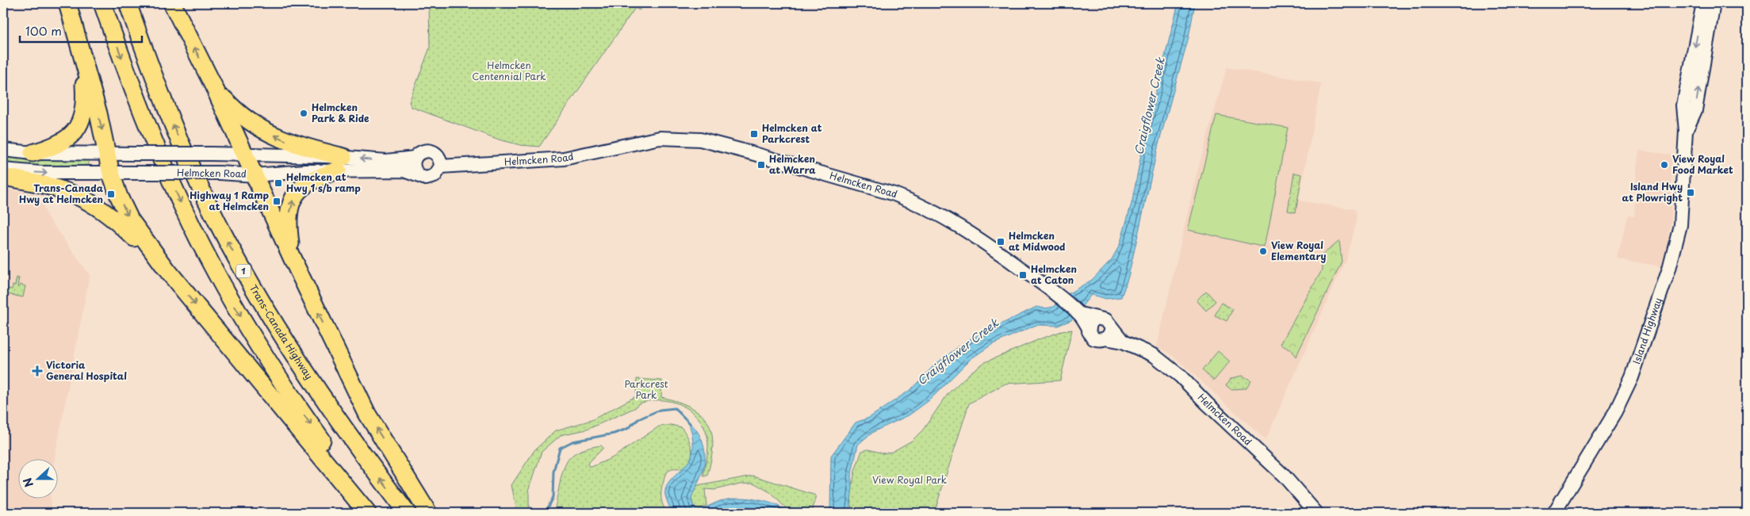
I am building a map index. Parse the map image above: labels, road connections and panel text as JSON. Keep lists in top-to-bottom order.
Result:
{
  "streets": {
    "highway": ["1", "Trans-Canada Highway"],
    "main road": ["Helmcken Road", "Island Highway"]
  },
  "water": ["Craigflower Creek"],
  "parks": ["Helmcken Centennial Park", "Parkcrest Park", "View Royal Park"],
  "places": {
    "other": ["Helmcken Park & Ride", "View Royal Food Market", "View Royal Elementary"],
    "transit": [
      "Helmcken at Parkcrest",
      "Helmcken at Warra",
      "Helmcken at Hwy 1 s/b ramp",
      "Island Hwy at Plowright",
      "Trans-Canada Hwy at Helmcken",
      "Highway 1 Ramp at Helmcken",
      "Helmcken at Midwood",
      "Helmcken at Caton"
    ],
    "health": ["Victoria General Hospital"]
  },
  "scale_bar": "100 m",
  "north": "left"
}
